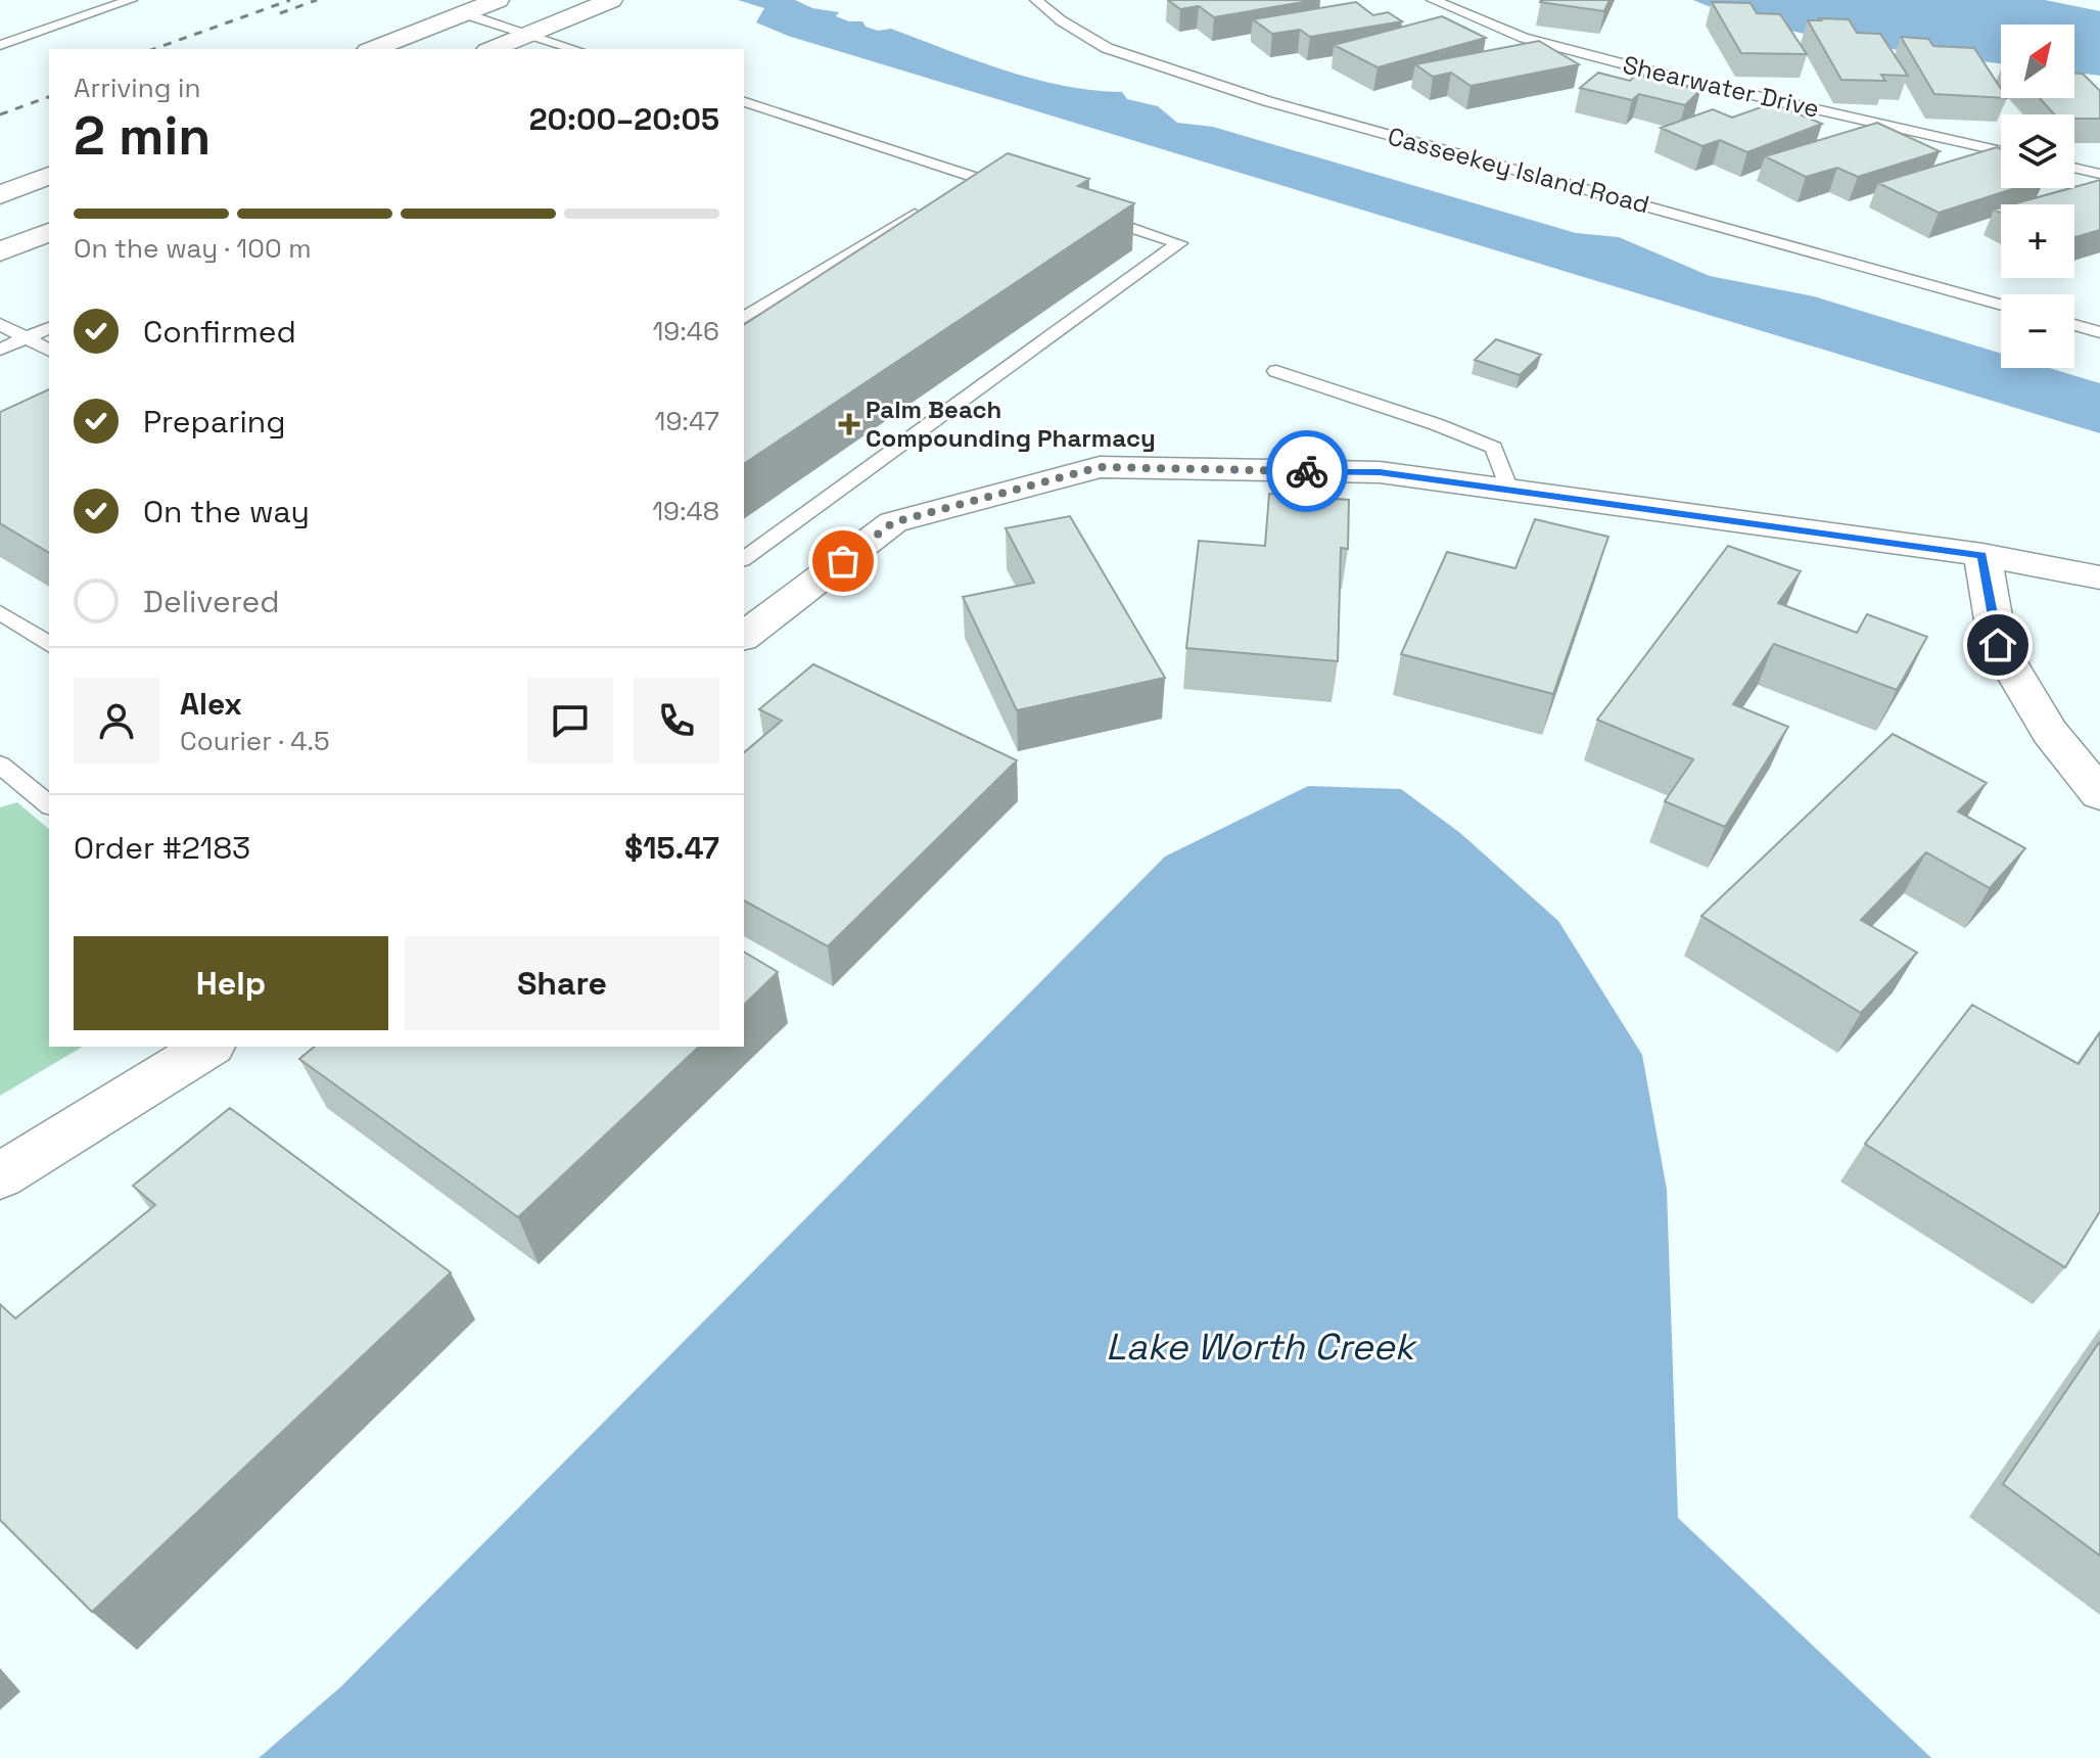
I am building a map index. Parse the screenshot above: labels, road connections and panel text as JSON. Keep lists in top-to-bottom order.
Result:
{
  "streets": {
    "lane": ["Shearwater Drive", "Casseekey Island Road"]
  },
  "water": ["Lake Worth Creek"],
  "places": {
    "health": ["Palm Beach Compounding Pharmacy"]
  },
  "north": "top right",
  "page": {
    "map_buttons": ["+", "−"],
    "heading": ["2 min", "Arriving in", "20:00–20:05"],
    "panel": [
      "Alex",
      "Courier · 4.5",
      "Order #2183",
      "$15.47"
    ],
    "bar": "On the way · 100 m",
    "list": [
      ["Confirmed", "19:46"],
      ["Preparing", "19:47"],
      ["On the way", "19:48"],
      "Delivered"
    ],
    "buttons": ["Help", "Share"]
  }
}
